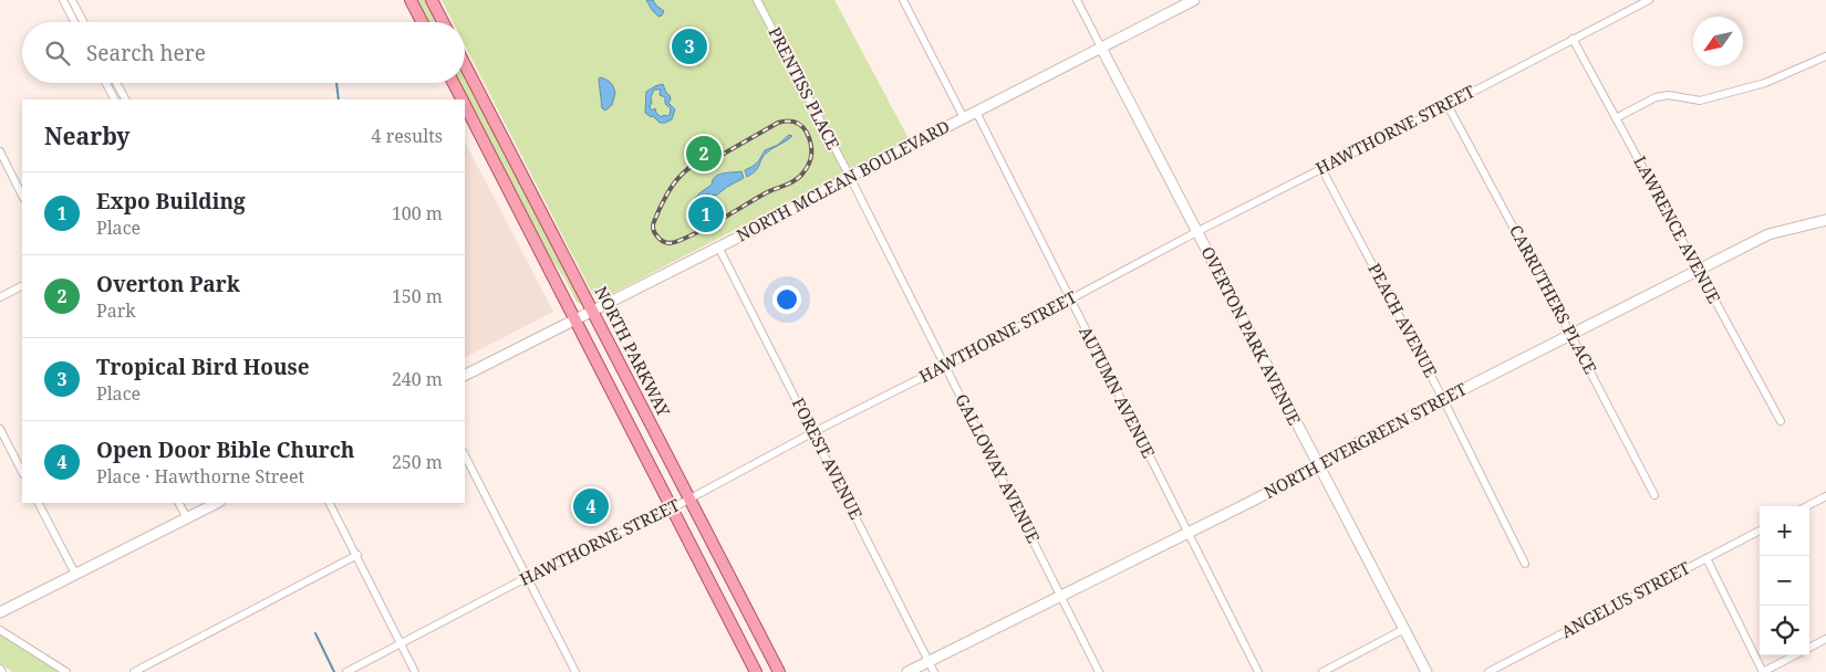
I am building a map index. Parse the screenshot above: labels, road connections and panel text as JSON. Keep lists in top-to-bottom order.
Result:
{
  "streets": {
    "main road": ["NORTH PARKWAY"],
    "street": [
      "PRENTISS PLACE",
      "HAWTHORNE STREET",
      "NORTH MCLEAN BOULEVARD",
      "LAWRENCE AVENUE",
      "CARRUTHERS PLACE",
      "PEACH AVENUE",
      "OVERTON PARK AVENUE",
      "AUTUMN AVENUE",
      "NORTH EVERGREEN STREET",
      "FOREST AVENUE",
      "GALLOWAY AVENUE",
      "ANGELUS STREET"
    ]
  },
  "crossings": [
    ["PRENTISS PLACE", "NORTH MCLEAN BOULEVARD"],
    ["PRENTISS PLACE", "GALLOWAY AVENUE"],
    ["HAWTHORNE STREET", "LAWRENCE AVENUE"],
    ["HAWTHORNE STREET", "CARRUTHERS PLACE"],
    ["HAWTHORNE STREET", "PEACH AVENUE"],
    ["HAWTHORNE STREET", "OVERTON PARK AVENUE"],
    ["HAWTHORNE STREET", "NORTH PARKWAY"],
    ["HAWTHORNE STREET", "AUTUMN AVENUE"],
    ["HAWTHORNE STREET", "FOREST AVENUE"],
    ["HAWTHORNE STREET", "GALLOWAY AVENUE"],
    ["NORTH MCLEAN BOULEVARD", "OVERTON PARK AVENUE"],
    ["NORTH MCLEAN BOULEVARD", "NORTH PARKWAY"],
    ["NORTH MCLEAN BOULEVARD", "AUTUMN AVENUE"],
    ["NORTH MCLEAN BOULEVARD", "FOREST AVENUE"],
    ["NORTH MCLEAN BOULEVARD", "GALLOWAY AVENUE"],
    ["LAWRENCE AVENUE", "NORTH EVERGREEN STREET"],
    ["CARRUTHERS PLACE", "NORTH EVERGREEN STREET"],
    ["PEACH AVENUE", "NORTH EVERGREEN STREET"],
    ["OVERTON PARK AVENUE", "NORTH EVERGREEN STREET"],
    ["AUTUMN AVENUE", "NORTH EVERGREEN STREET"],
    ["NORTH EVERGREEN STREET", "FOREST AVENUE"],
    ["NORTH EVERGREEN STREET", "GALLOWAY AVENUE"]
  ],
  "north": "bottom left",
  "page": {
    "search": "Search here",
    "pins": [
      "3",
      "2",
      "1",
      "4"
    ],
    "heading": ["Nearby", "4 results"],
    "list": [
      {
        "mark": "1",
        "name": "Expo Building",
        "note": "Place",
        "value": "100 m"
      },
      {
        "mark": "2",
        "name": "Overton Park",
        "note": "Park",
        "value": "150 m"
      },
      {
        "mark": "3",
        "name": "Tropical Bird House",
        "note": "Place",
        "value": "240 m"
      },
      {
        "mark": "4",
        "name": "Open Door Bible Church",
        "note": "Place · Hawthorne Street",
        "value": "250 m"
      }
    ],
    "map_buttons": ["+", "−"]
  }
}
